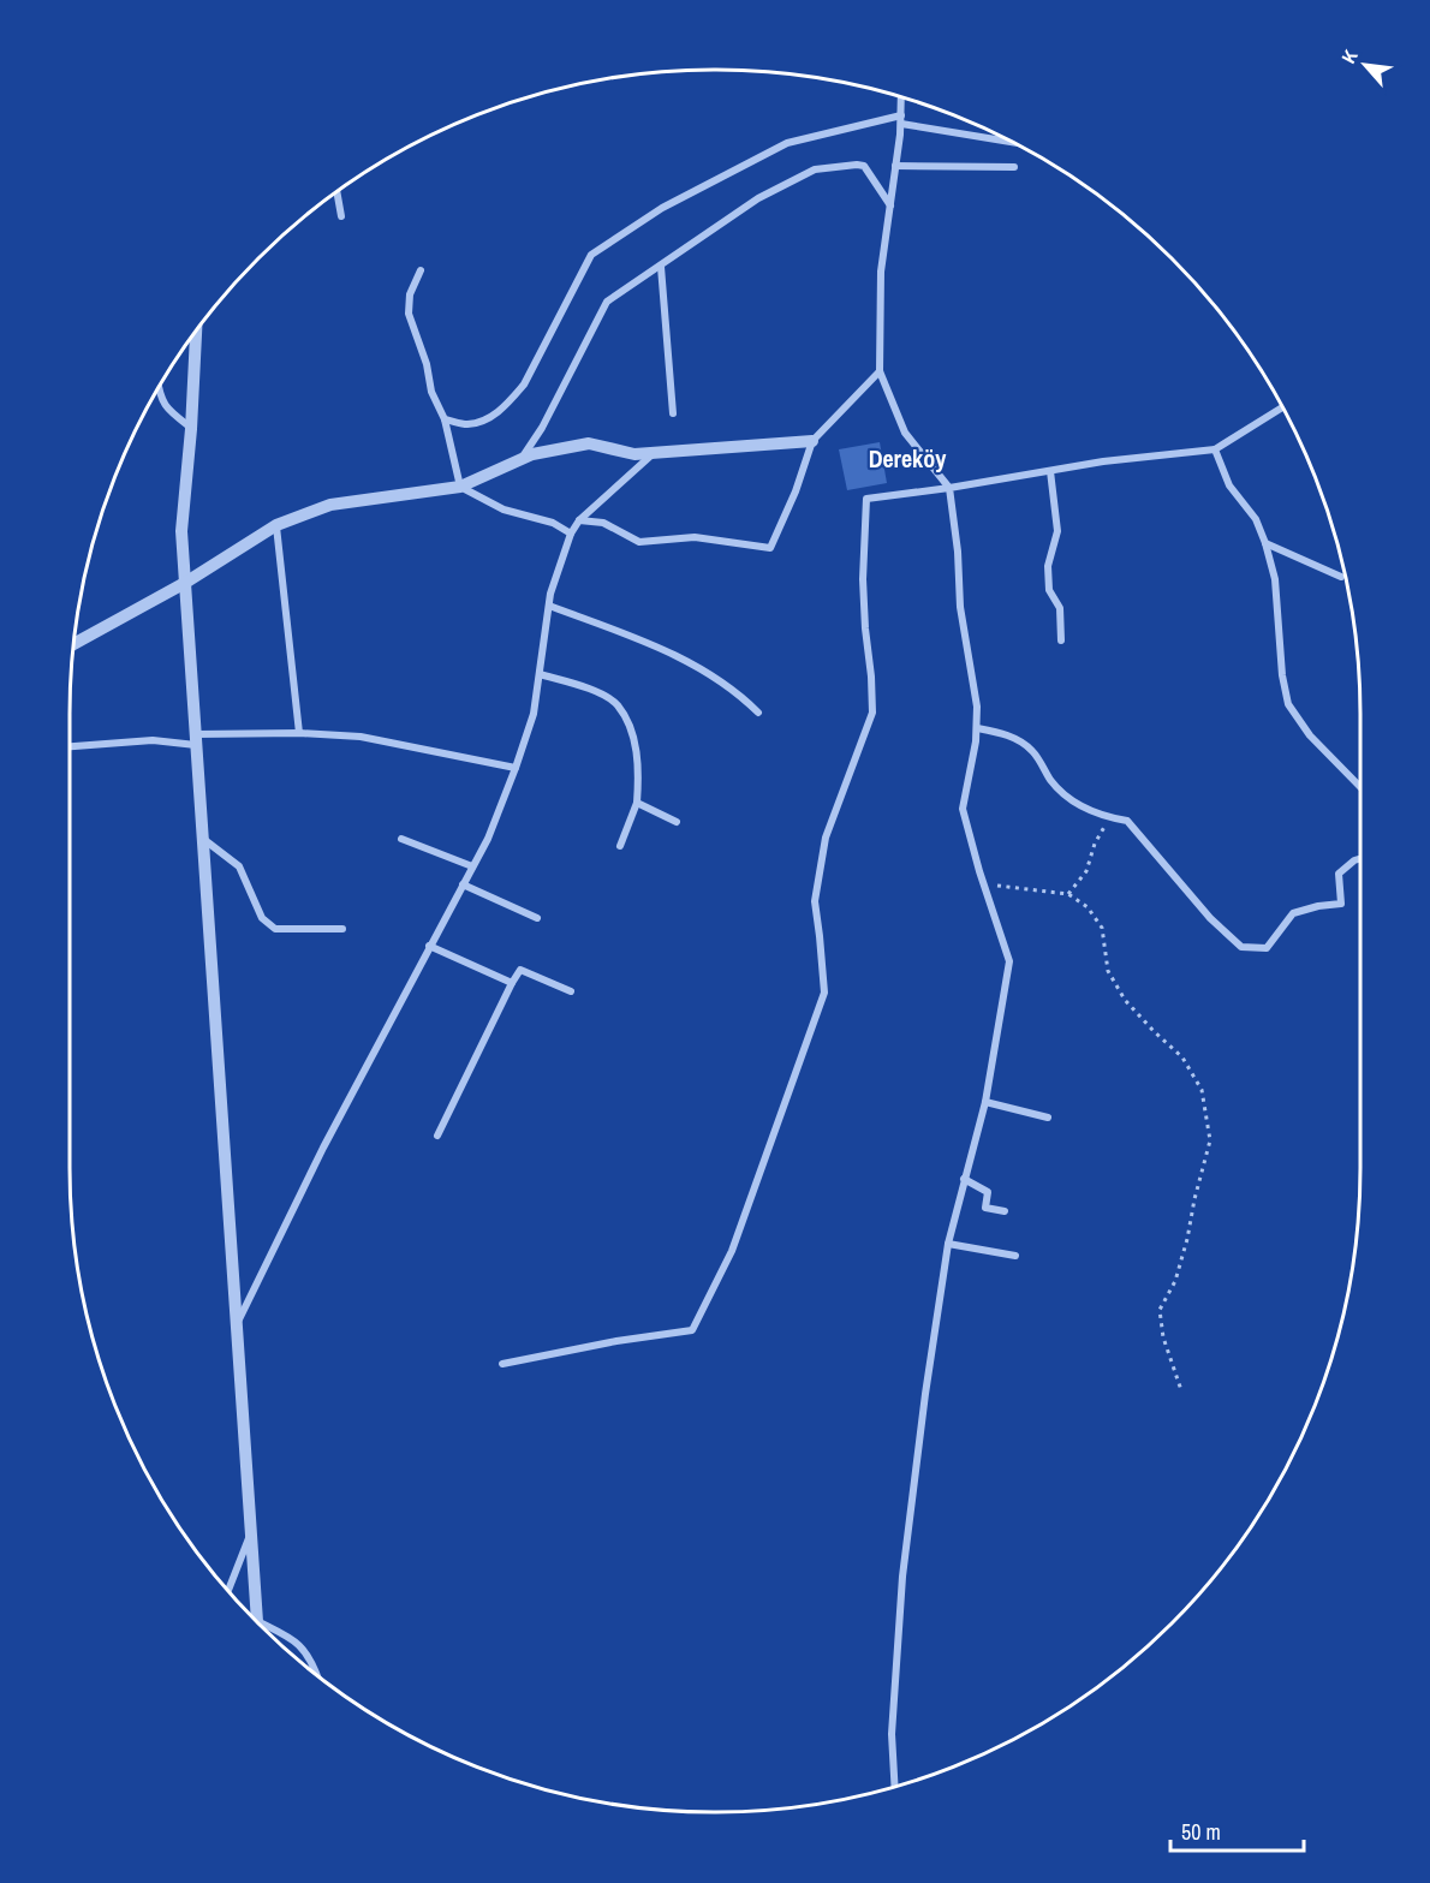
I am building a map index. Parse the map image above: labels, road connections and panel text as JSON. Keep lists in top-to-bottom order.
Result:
{
  "districts": ["Dereköy"],
  "scale_bar": "50 m",
  "north": "top left"
}
